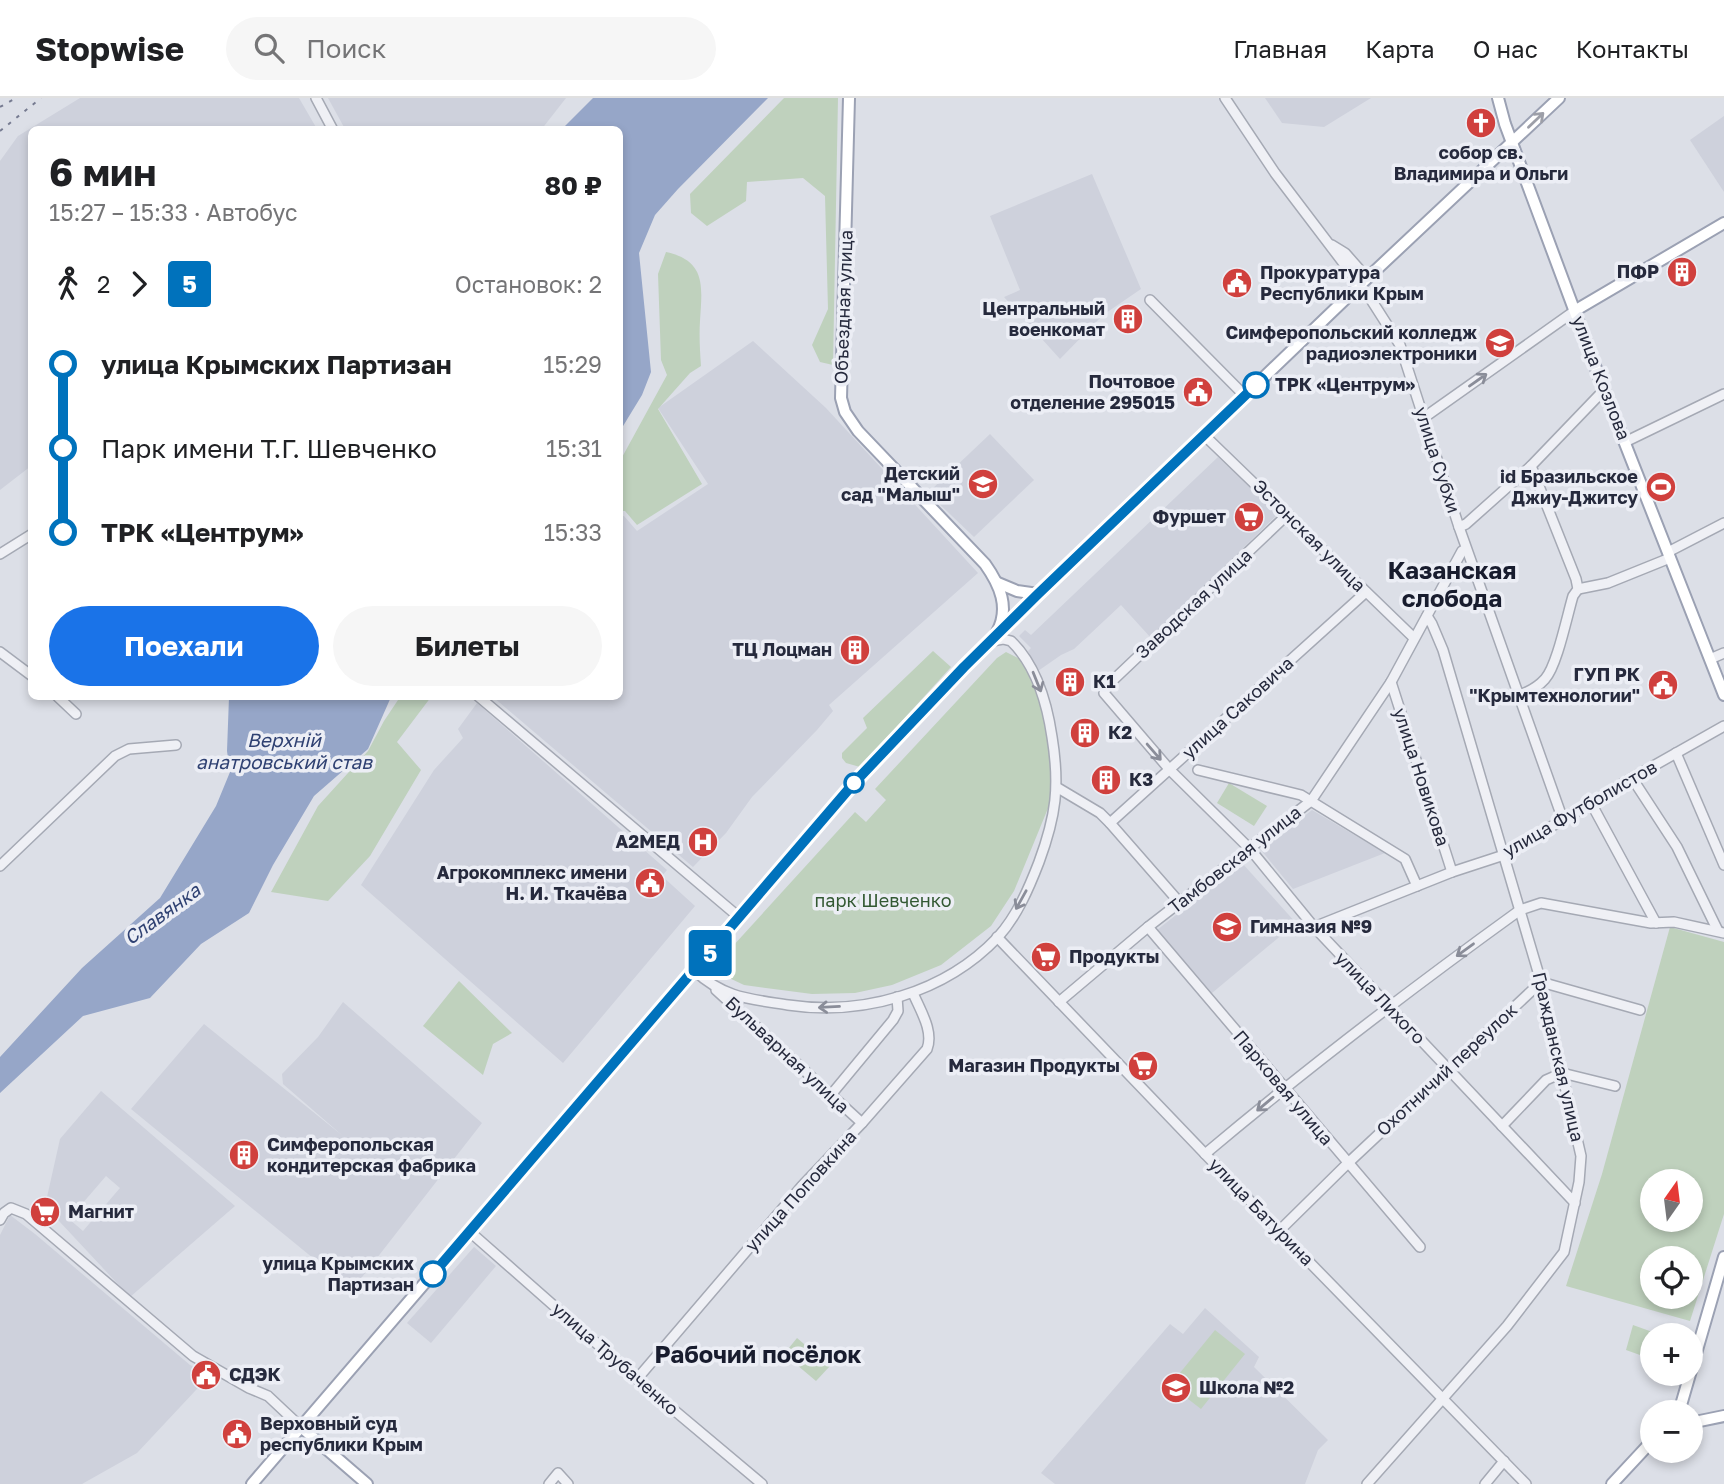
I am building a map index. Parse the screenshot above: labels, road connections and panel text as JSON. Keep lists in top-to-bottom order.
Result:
{
  "streets": {
    "main road": ["Объездная улица", "улица Козлова"],
    "street": [
      "улица Субхи",
      "Эстонская улица",
      "Заводская улица",
      "улица Саковича",
      "улица Новикова",
      "улица Футболистов",
      "Тамбовская улица",
      "улица Лихого",
      "Бульварная улица",
      "Гражданская улица",
      "Охотничий переулок",
      "Парковая улица",
      "улица Поповкина",
      "улица Батурина",
      "улица Трубаченко"
    ]
  },
  "crossings": [
    ["улица Субхи", "улица Футболистов"],
    ["улица Субхи", "Тамбовская улица"],
    ["Эстонская улица", "Заводская улица"],
    ["Эстонская улица", "улица Саковича"],
    ["Эстонская улица", "Тамбовская улица"],
    ["Заводская улица", "улица Лихого"],
    ["улица Саковича", "улица Лихого"],
    ["улица Новикова", "улица Футболистов"],
    ["улица Новикова", "Тамбовская улица"],
    ["улица Футболистов", "улица Лихого"],
    ["улица Футболистов", "Гражданская улица"],
    ["Тамбовская улица", "улица Лихого"],
    ["Тамбовская улица", "Гражданская улица"],
    ["Тамбовская улица", "Парковая улица"],
    ["Тамбовская улица", "улица Батурина"],
    ["улица Лихого", "Гражданская улица"],
    ["улица Лихого", "Охотничий переулок"],
    ["Бульварная улица", "улица Поповкина"],
    ["Гражданская улица", "Охотничий переулок"],
    ["Гражданская улица", "улица Батурина"],
    ["Охотничий переулок", "Парковая улица"],
    ["Охотничий переулок", "улица Батурина"],
    ["улица Поповкина", "улица Трубаченко"]
  ],
  "districts": ["Казанская слобода", "Рабочий посёлок"],
  "water": ["Верхній анатровський став", "Славянка"],
  "parks": ["парк Шевченко"],
  "places": {
    "church": ["собор св. Владимира и Ольги"],
    "building": [
      "ПФР",
      "Центральный военкомат",
      "ТЦ Лоцман",
      "К1",
      "К2",
      "К3",
      "Симферопольская кондитерская фабрика"
    ],
    "public building": [
      "Прокуратура Республики Крым",
      "Почтовое отделение 295015",
      "ГУП РК \"Крымтехнологии\"",
      "Агрокомплекс имени Н. И. Ткачёва",
      "СДЭК",
      "Верховный суд республики Крым"
    ],
    "school or university": [
      "Симферопольский колледж радиоэлектроники",
      "Детский сад \"Малыш\"",
      "Гимназия №9",
      "Школа №2"
    ],
    "other": ["ТРК «Центрум»", "улица Крымских Партизан"],
    "sports": ["id Бразильское Джиу-Джитсу"],
    "supermarket": [
      "Фуршет",
      "Продукты",
      "Магазин Продукты",
      "Магнит"
    ],
    "hospital": ["А2МЕД"]
  },
  "lines": ["bus line 5"],
  "north": "top",
  "page": {
    "header": "Stopwise",
    "search": "Поиск",
    "nav": [
      "Главная",
      "Карта",
      "О нас",
      "Контакты"
    ],
    "on_map": "5",
    "heading": ["6 мин", "15:27 – 15:33 · Автобус", "80 ₽"],
    "legs": ["2", "5", "Остановок: 2"],
    "list": [
      {
        "name": "улица Крымских Партизан",
        "value": "15:29"
      },
      {
        "name": "Парк имени Т.Г. Шевченко",
        "value": "15:31"
      },
      {
        "name": "ТРК «Центрум»",
        "value": "15:33"
      }
    ],
    "buttons": ["Поехали", "Билеты"],
    "map_buttons": ["+", "−"]
  }
}
